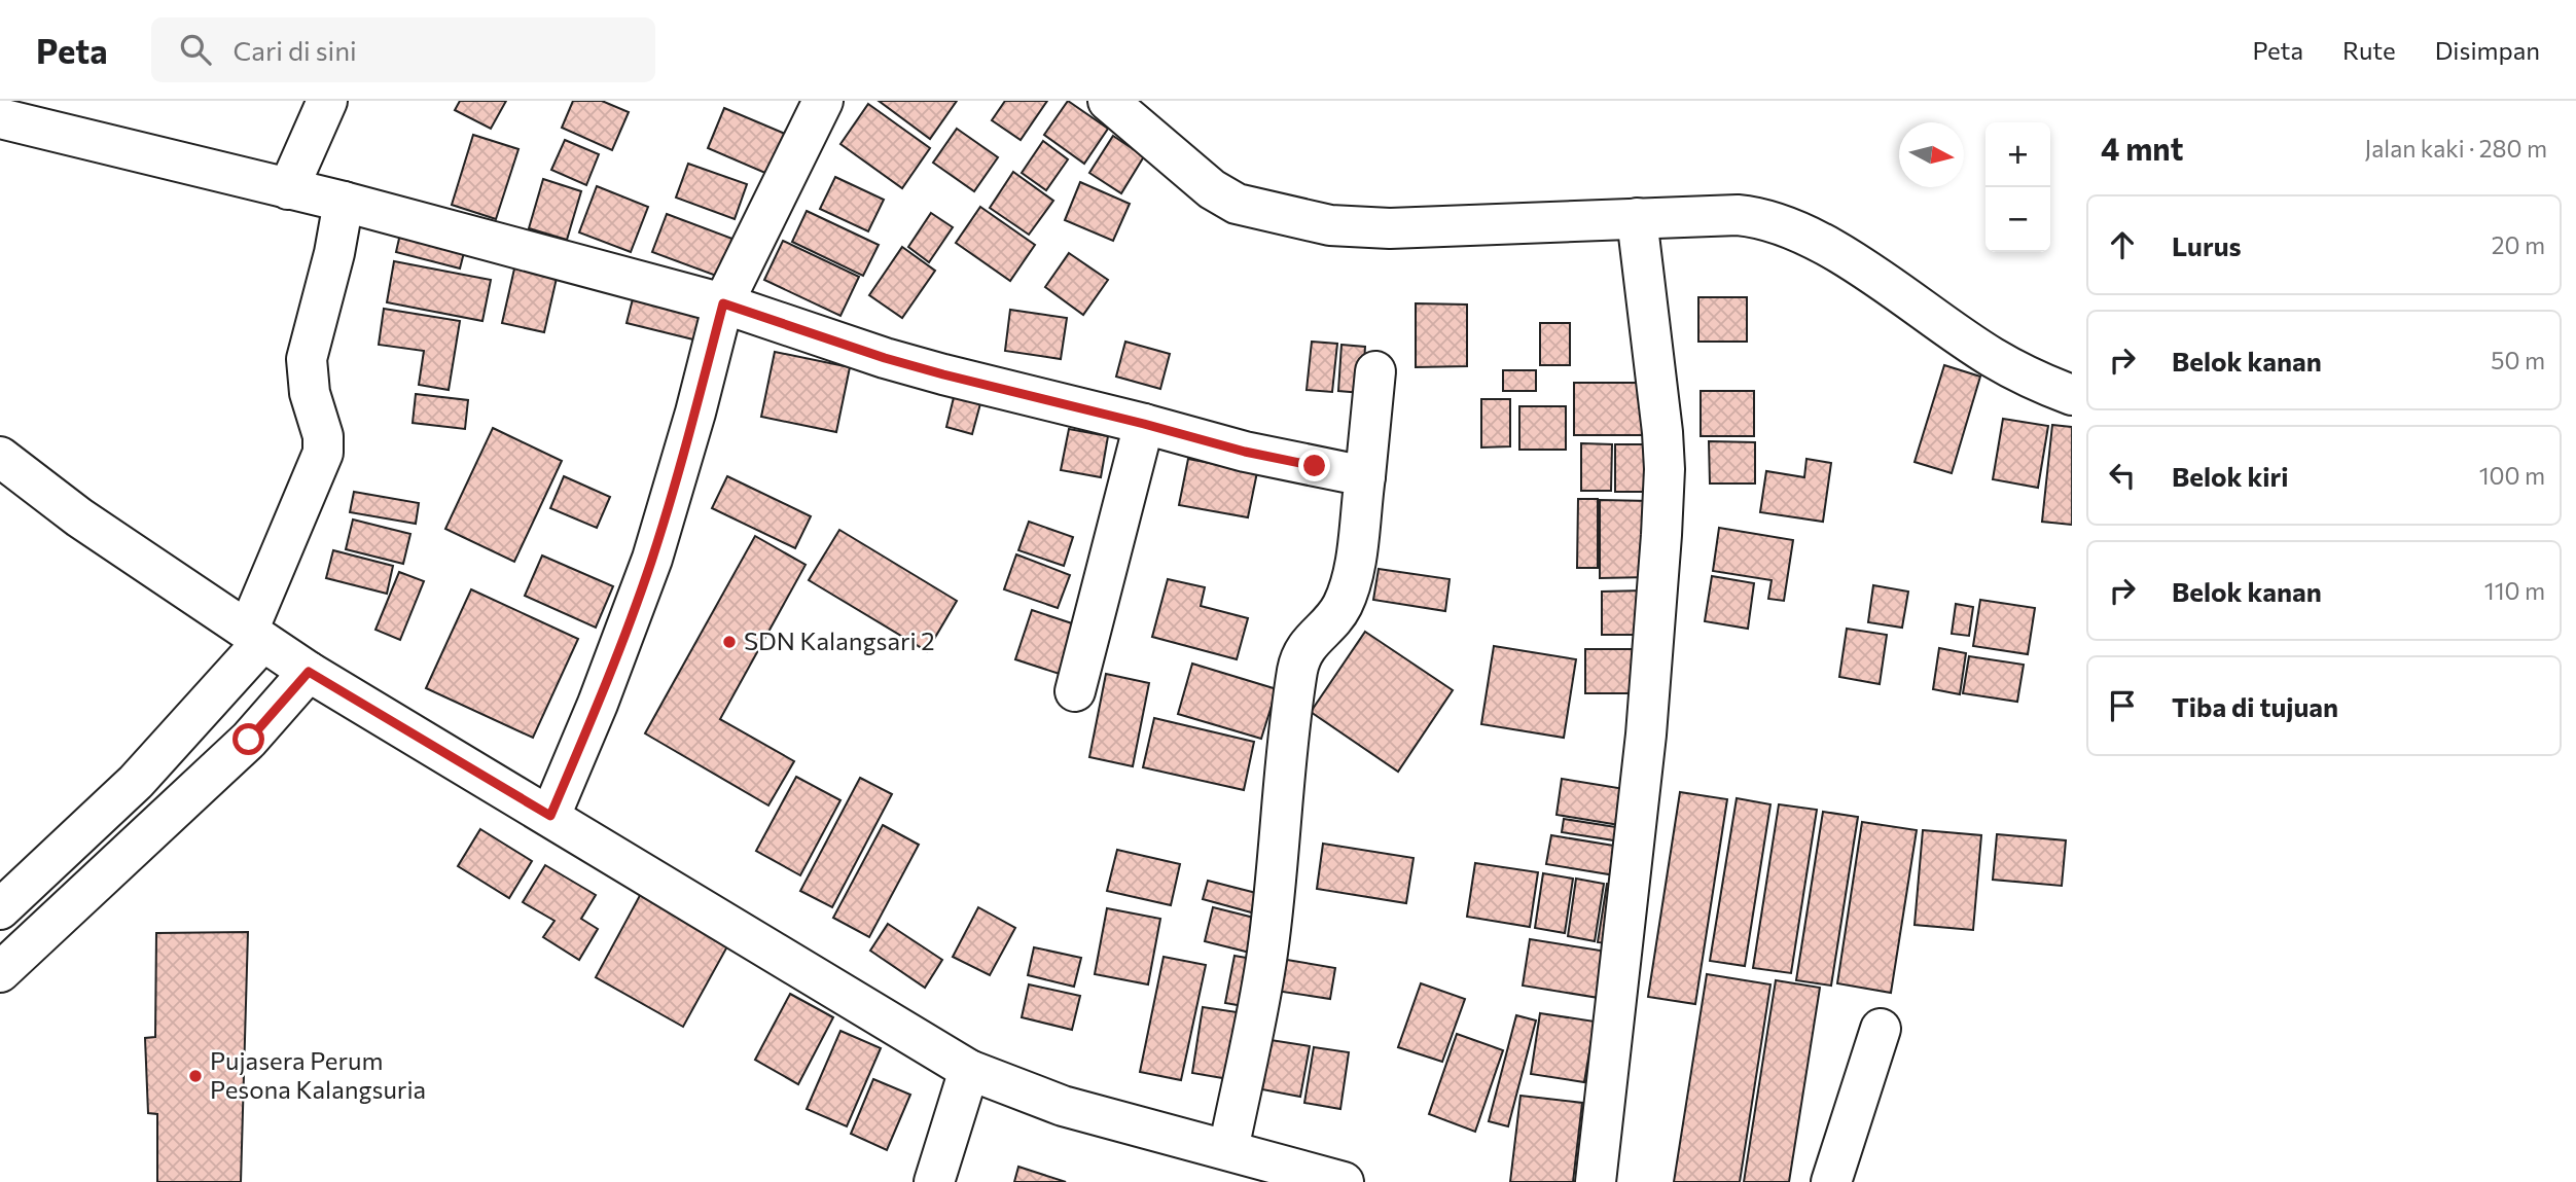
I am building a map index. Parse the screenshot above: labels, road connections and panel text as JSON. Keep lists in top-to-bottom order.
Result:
{
  "places": ["SDN Kalangsari 2", "Pujasera Perum Pesona Kalangsuria"],
  "north": "right",
  "page": {
    "header": "Peta",
    "search": "Cari di sini",
    "nav": ["Peta", "Rute", "Disimpan"],
    "heading": ["4 mnt", "Jalan kaki · 280 m"],
    "map_buttons": ["+", "−"],
    "list": [
      ["Lurus", "20 m"],
      ["Belok kanan", "50 m"],
      ["Belok kiri", "100 m"],
      ["Belok kanan", "110 m"],
      "Tiba di tujuan"
    ]
  }
}
